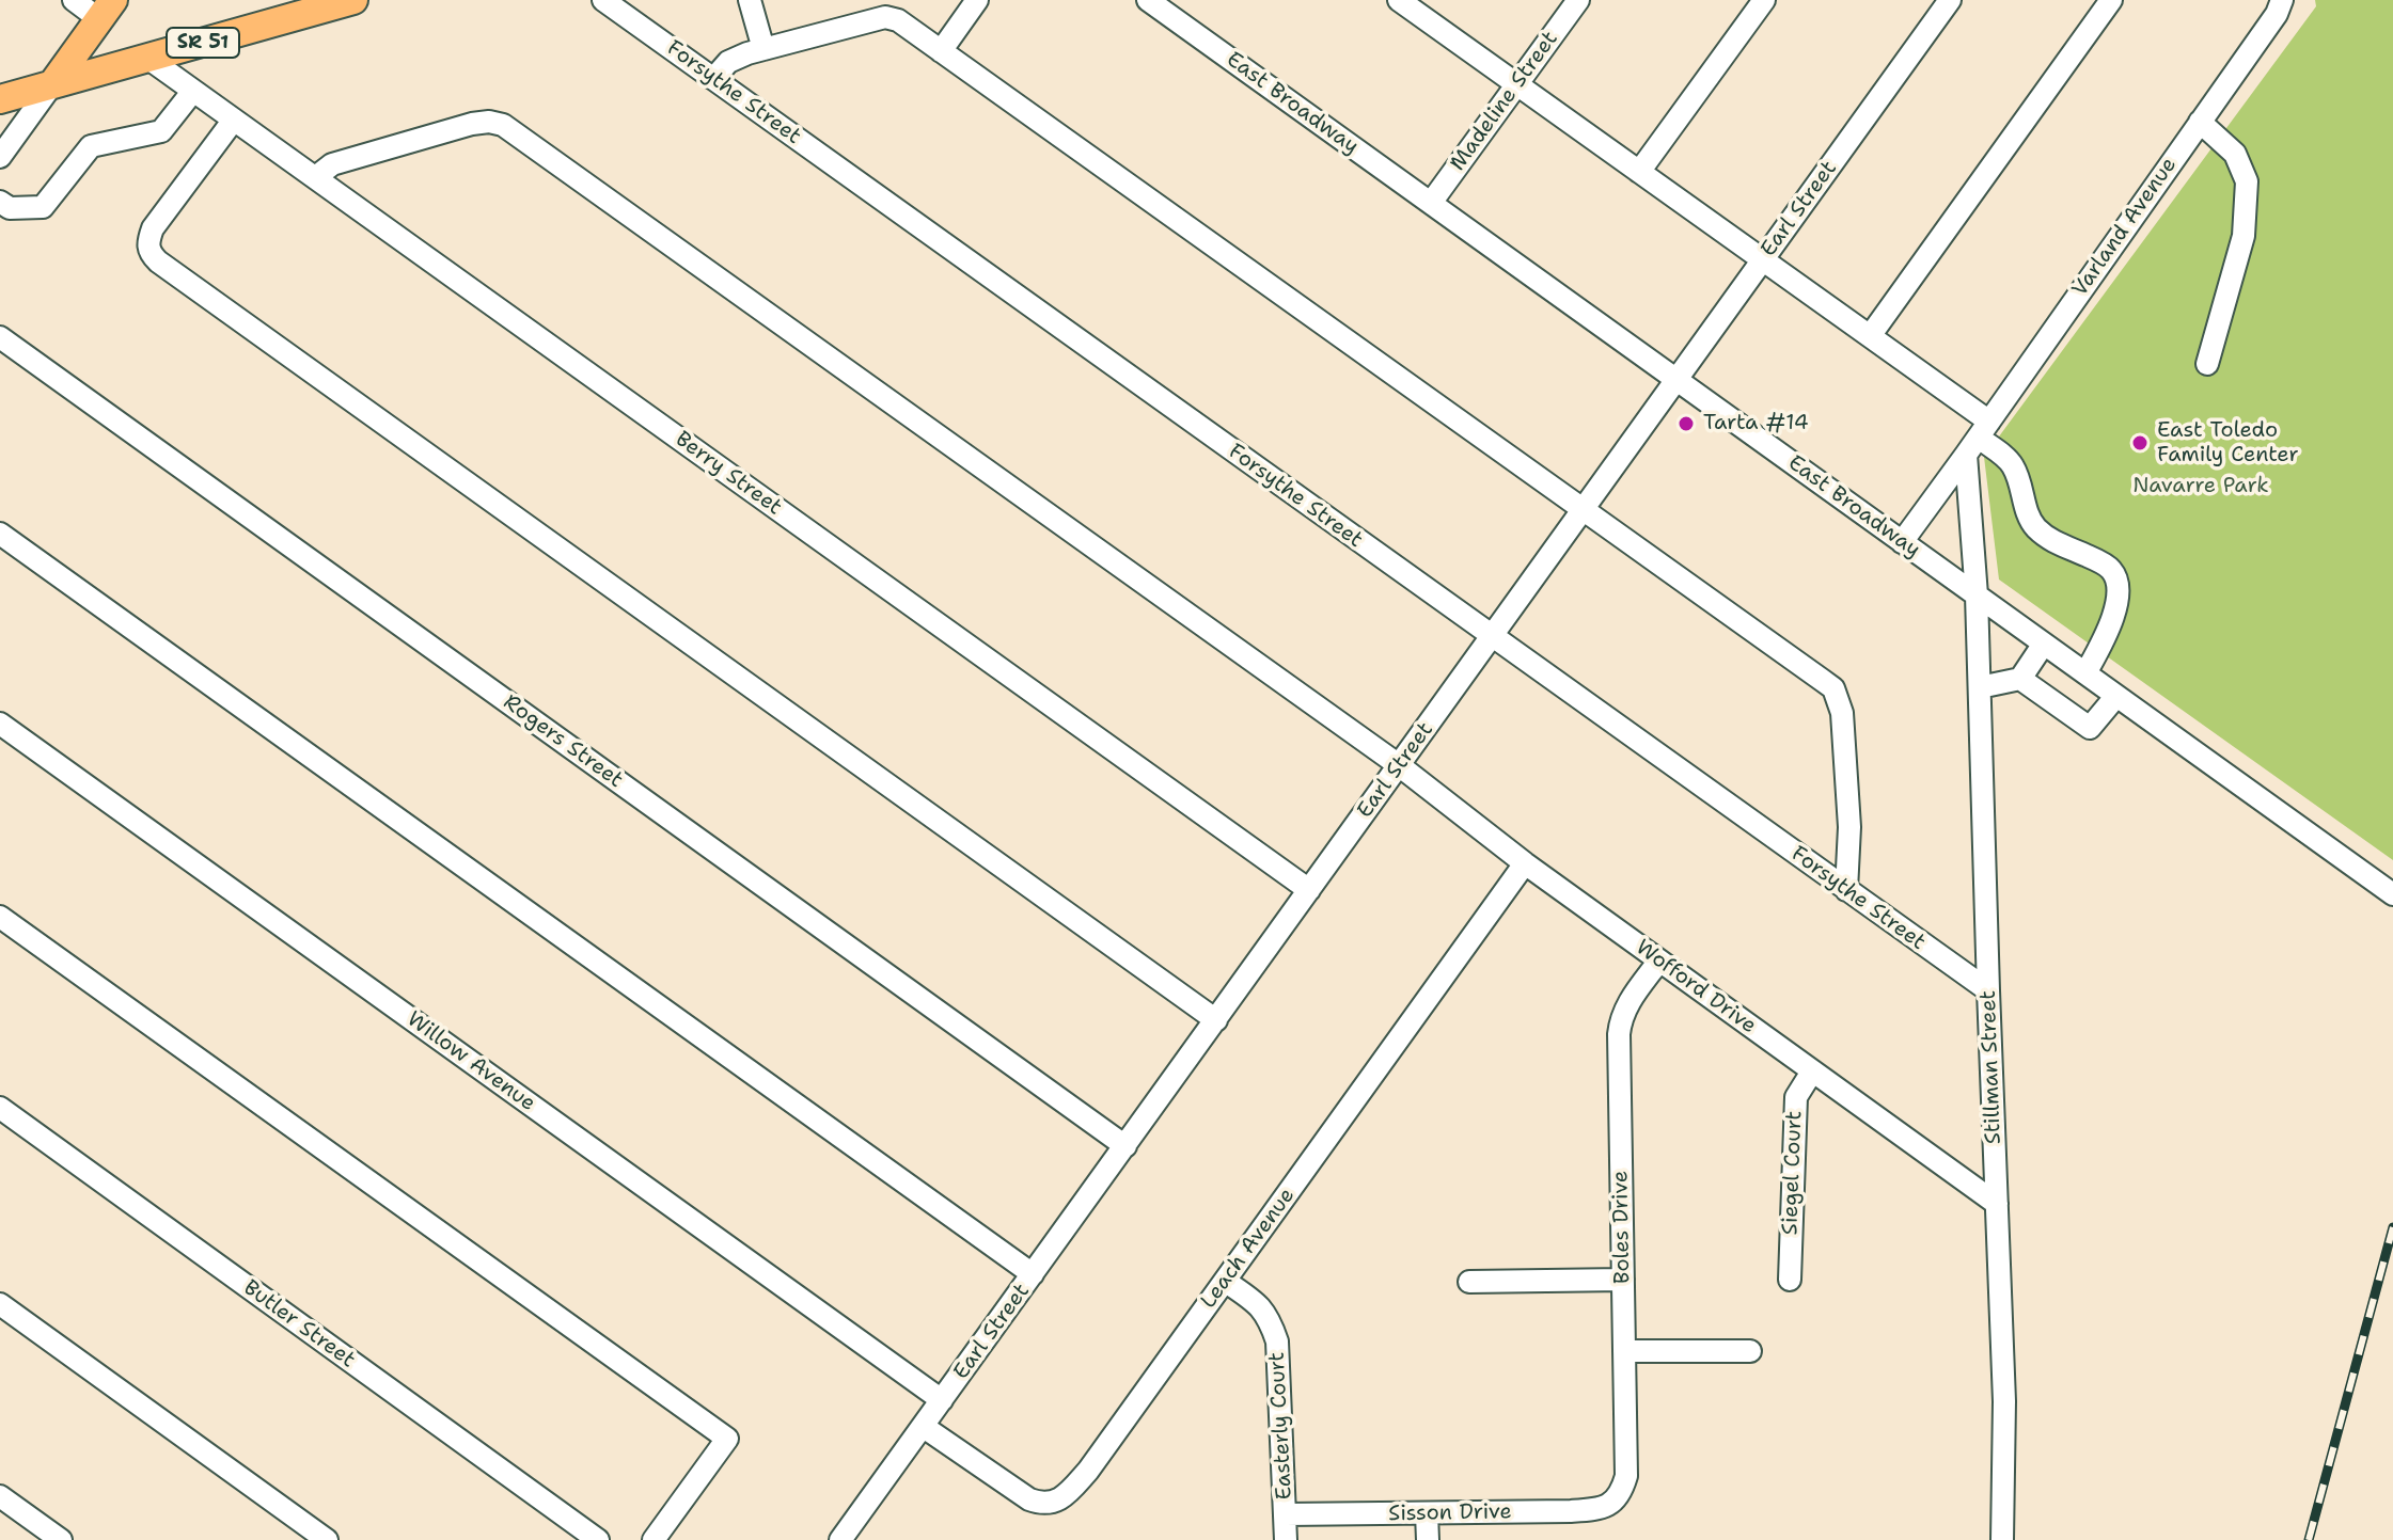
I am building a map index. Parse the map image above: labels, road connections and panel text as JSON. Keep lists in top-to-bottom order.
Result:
{
  "streets": {
    "main road": ["SR 51"],
    "street": [
      "Forsythe Street",
      "Madeline Street",
      "East Broadway",
      "Earl Street",
      "Varland Avenue",
      "Berry Street",
      "Rogers Street",
      "Wofford Drive",
      "Willow Avenue",
      "Stillman Street",
      "Siegel Court",
      "Boles Drive",
      "Leach Avenue",
      "Butler Street",
      "Easterly Court",
      "Sisson Drive"
    ]
  },
  "crossings": [
    ["SR 51", "Berry Street"],
    ["Forsythe Street", "Earl Street"],
    ["Forsythe Street", "Stillman Street"],
    ["Madeline Street", "East Broadway"],
    ["East Broadway", "Earl Street"],
    ["East Broadway", "Varland Avenue"],
    ["East Broadway", "Stillman Street"],
    ["Earl Street", "Berry Street"],
    ["Earl Street", "Rogers Street"],
    ["Earl Street", "Wofford Drive"],
    ["Earl Street", "Willow Avenue"],
    ["Earl Street", "Leach Avenue"],
    ["Berry Street", "Wofford Drive"],
    ["Wofford Drive", "Stillman Street"],
    ["Wofford Drive", "Siegel Court"],
    ["Wofford Drive", "Boles Drive"],
    ["Wofford Drive", "Leach Avenue"],
    ["Boles Drive", "Sisson Drive"],
    ["Leach Avenue", "Easterly Court"],
    ["Easterly Court", "Sisson Drive"]
  ],
  "parks": ["Navarre Park"],
  "places": ["Tarta #14", "East Toledo Family Center"]
}
